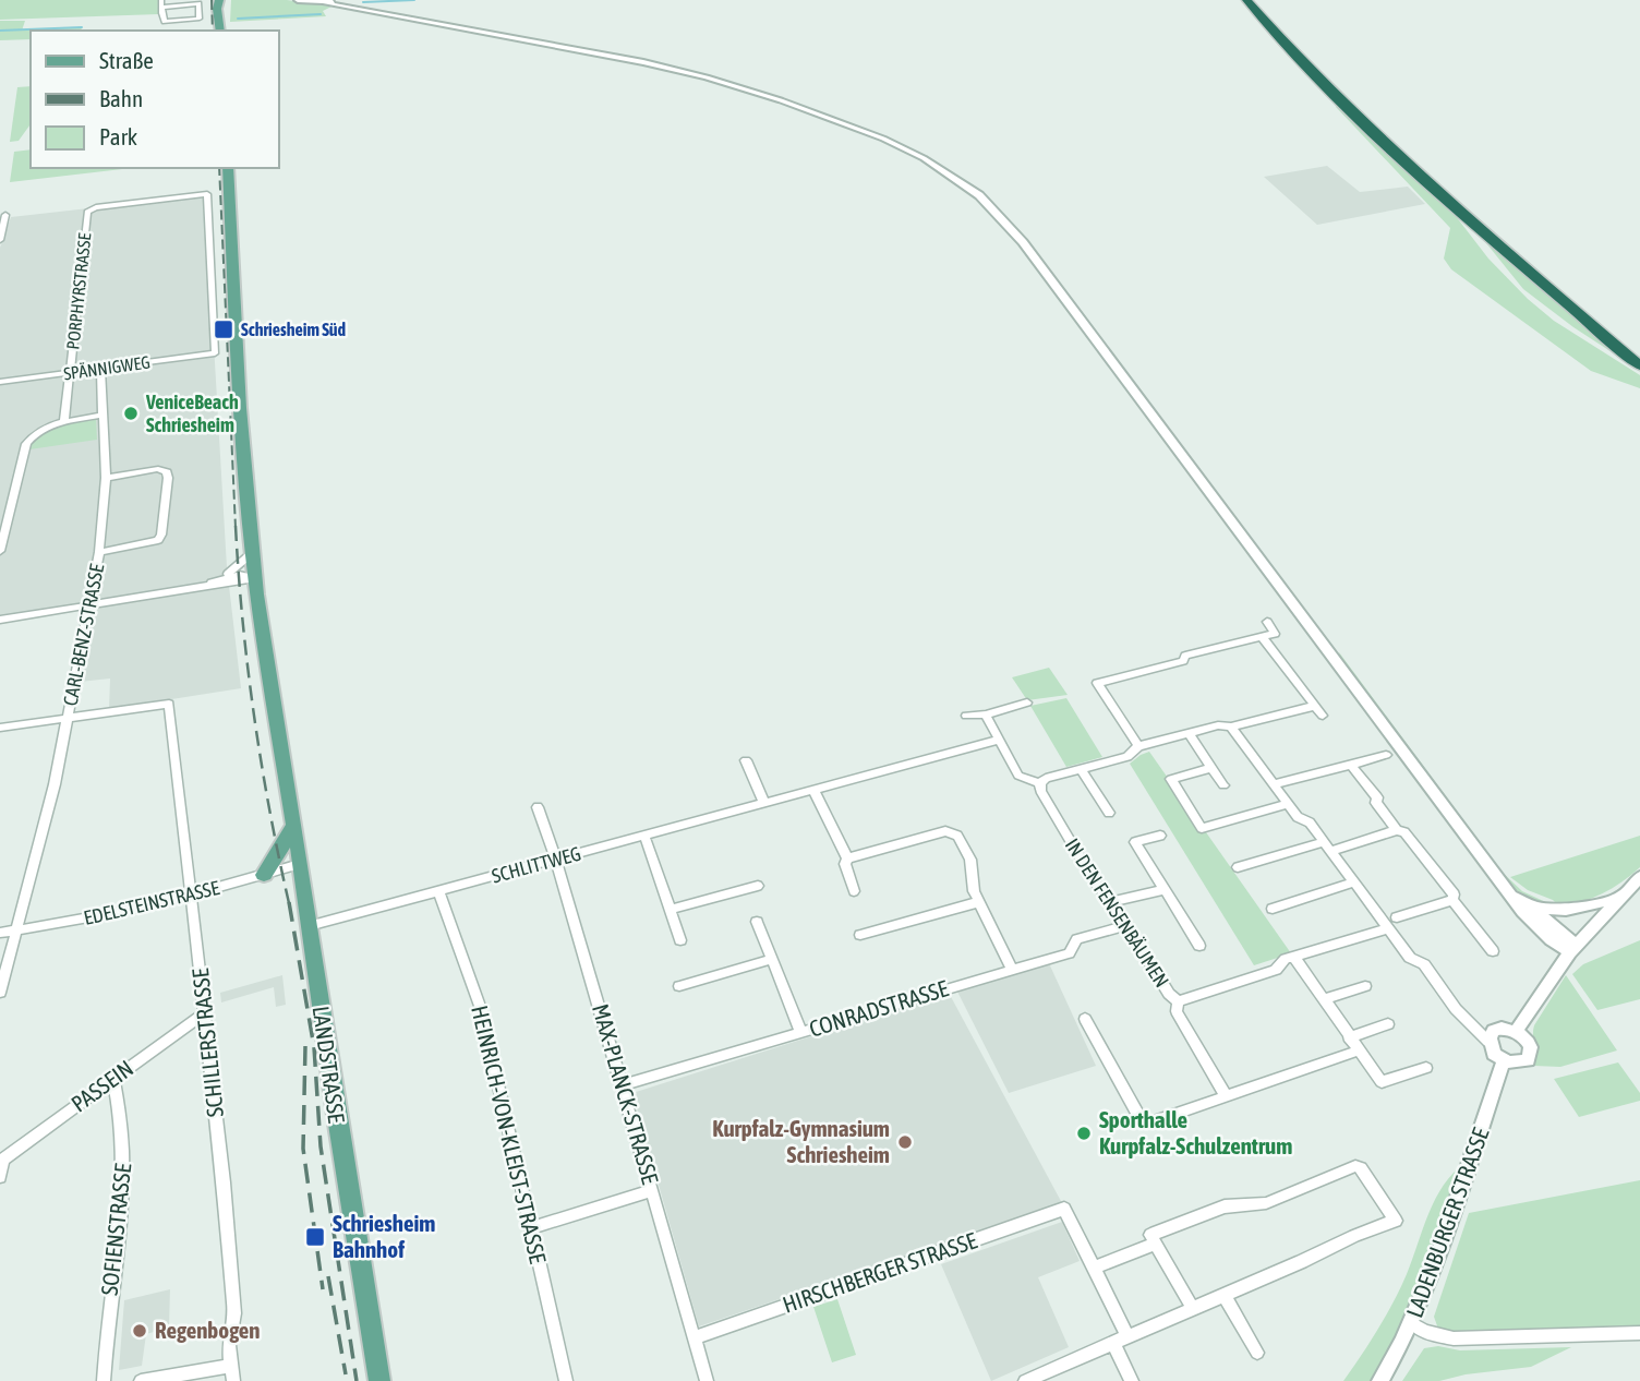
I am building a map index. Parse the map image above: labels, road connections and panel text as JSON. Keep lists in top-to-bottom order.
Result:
{
  "streets": {
    "main road": ["LANDSTRASSE"],
    "street": [
      "PORPHYRSTRASSE",
      "SPÄNNIGWEG",
      "CARL-BENZ-STRASSE",
      "SCHLITTWEG",
      "EDELSTEINSTRASSE",
      "IN DEN FENSENBÄUMEN",
      "CONRADSTRASSE",
      "SCHILLERSTRASSE",
      "PASSEIN",
      "MAX-PLANCK-STRASSE",
      "HEINRICH-VON-KLEIST-STRASSE",
      "LADENBURGER STRASSE",
      "SOFIENSTRASSE",
      "HIRSCHBERGER STRASSE"
    ]
  },
  "crossings": [
    ["PORPHYRSTRASSE", "SPÄNNIGWEG"],
    ["SPÄNNIGWEG", "CARL-BENZ-STRASSE"],
    ["CARL-BENZ-STRASSE", "EDELSTEINSTRASSE"],
    ["CARL-BENZ-STRASSE", "SCHILLERSTRASSE"],
    ["SCHLITTWEG", "LANDSTRASSE"],
    ["SCHLITTWEG", "MAX-PLANCK-STRASSE"],
    ["SCHLITTWEG", "HEINRICH-VON-KLEIST-STRASSE"],
    ["EDELSTEINSTRASSE", "SCHILLERSTRASSE"],
    ["EDELSTEINSTRASSE", "LANDSTRASSE"],
    ["IN DEN FENSENBÄUMEN", "CONRADSTRASSE"],
    ["CONRADSTRASSE", "MAX-PLANCK-STRASSE"],
    ["SCHILLERSTRASSE", "PASSEIN"],
    ["PASSEIN", "SOFIENSTRASSE"],
    ["MAX-PLANCK-STRASSE", "HIRSCHBERGER STRASSE"]
  ],
  "places": {
    "transit": ["Schriesheim Süd", "Schriesheim Bahnhof"],
    "other": [
      "VeniceBeach Schriesheim",
      "Sporthalle Kurpfalz-Schulzentrum",
      "Kurpfalz-Gymnasium Schriesheim",
      "Regenbogen"
    ]
  },
  "legend": ["Straße", "Bahn", "Park"]
}
